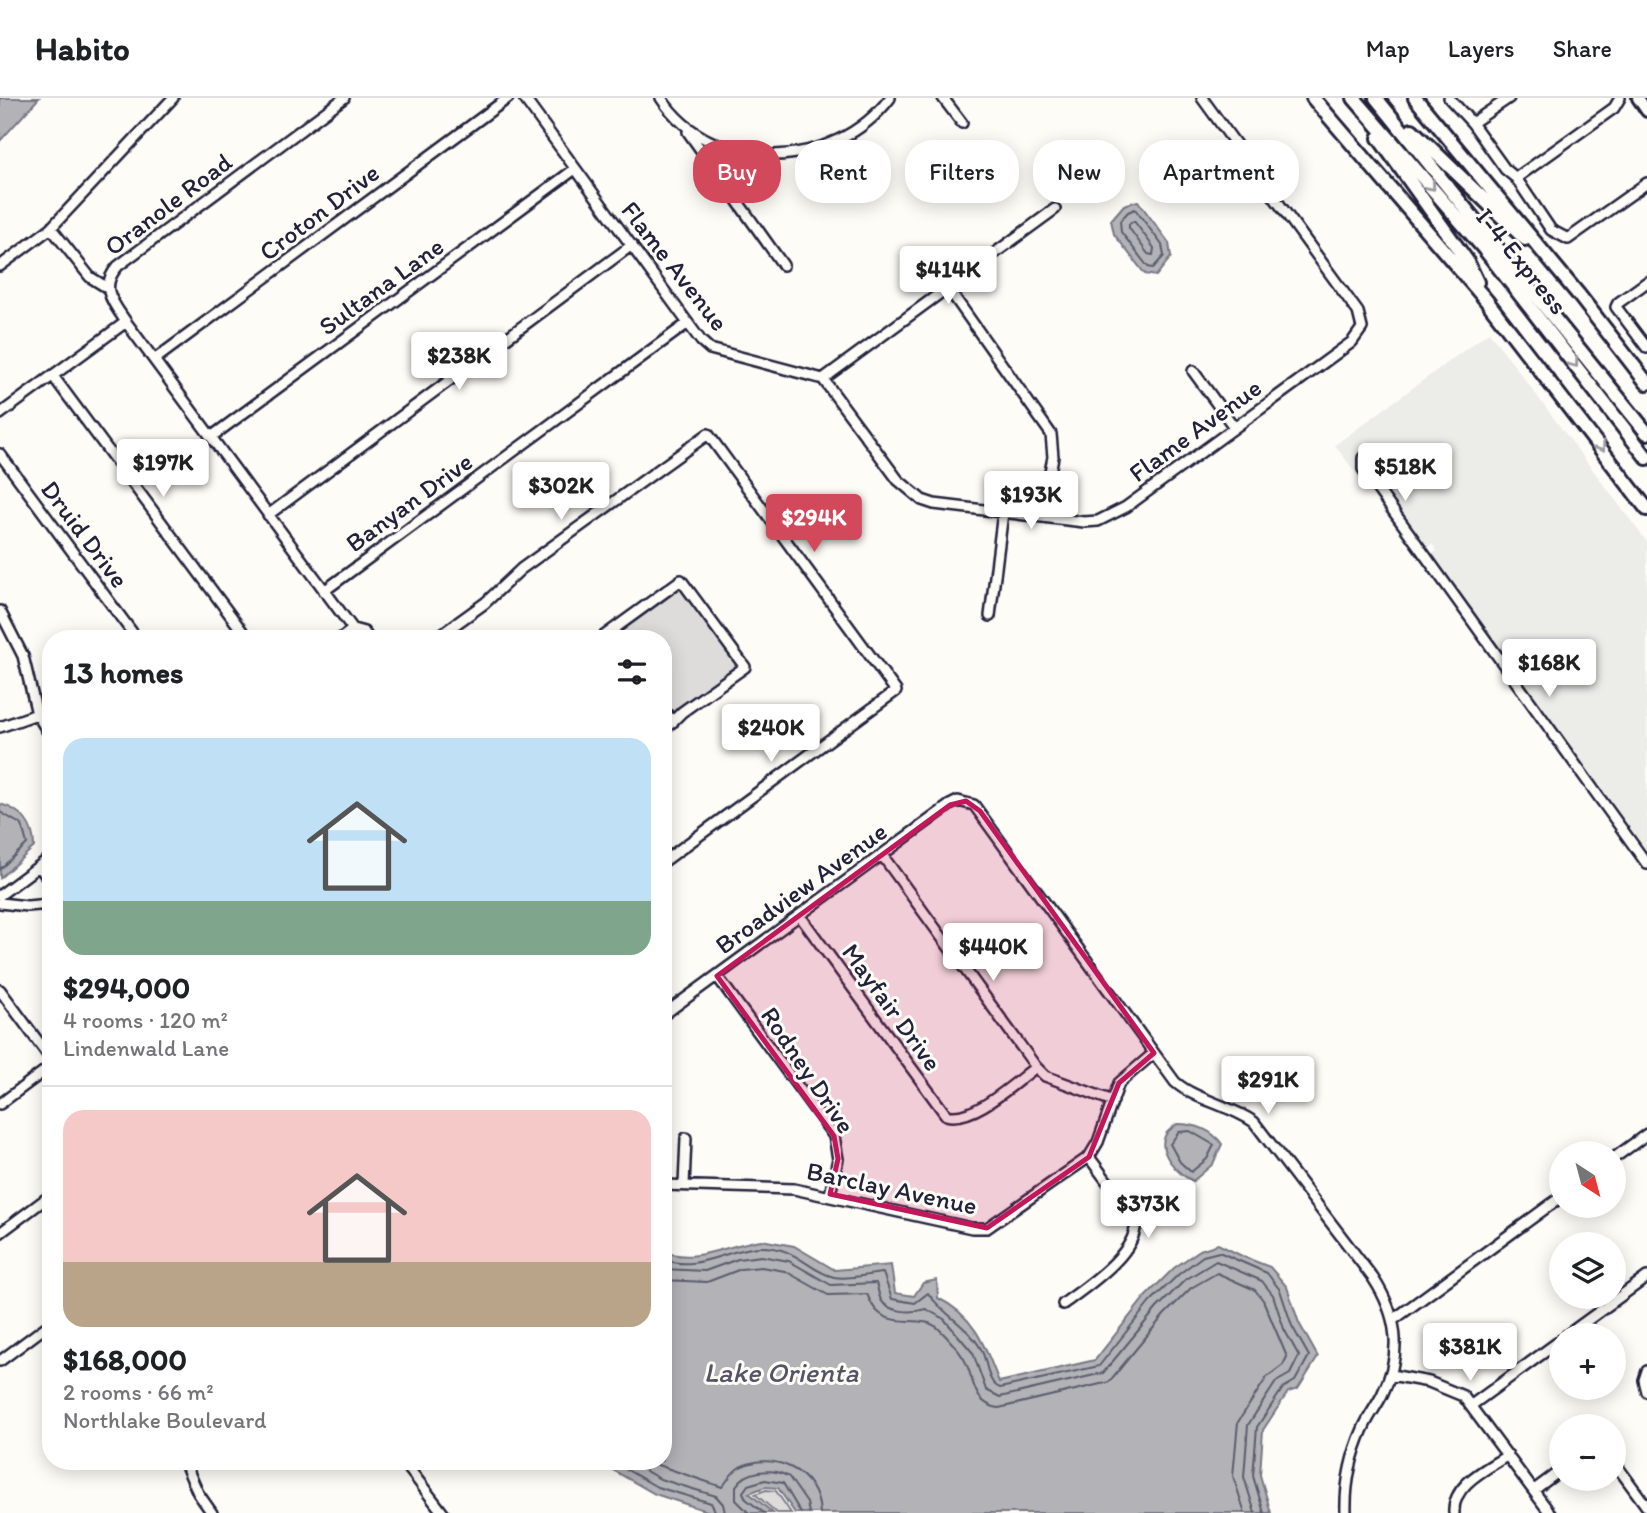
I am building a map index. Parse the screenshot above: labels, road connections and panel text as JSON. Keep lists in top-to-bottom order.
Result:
{
  "streets": {
    "highway": ["I-4 Express"],
    "street": [
      "Oranole Road",
      "Croton Drive",
      "Flame Avenue",
      "Sultana Lane",
      "Banyan Drive",
      "Druid Drive",
      "Broadview Avenue",
      "Mayfair Drive",
      "Rodney Drive",
      "Barclay Avenue"
    ]
  },
  "crossings": [
    ["Oranole Road", "Croton Drive"],
    ["Oranole Road", "Sultana Lane"],
    ["Oranole Road", "Banyan Drive"],
    ["Flame Avenue", "Sultana Lane"],
    ["Flame Avenue", "Banyan Drive"],
    ["Broadview Avenue", "Mayfair Drive"],
    ["Broadview Avenue", "Rodney Drive"],
    ["Broadview Avenue", "Barclay Avenue"],
    ["Rodney Drive", "Barclay Avenue"]
  ],
  "water": ["Lake Orienta"],
  "north": "bottom right",
  "page": {
    "header": "Habito",
    "nav": ["Map", "Layers", "Share"],
    "chip": [
      "Buy",
      "Rent",
      "Filters",
      "New",
      "Apartment"
    ],
    "price": [
      "$414K",
      "$238K",
      "$197K",
      "$518K",
      "$302K",
      "$193K",
      "$294K",
      "$168K",
      "$240K",
      "$440K",
      "$291K",
      "$373K",
      "$381K"
    ],
    "heading": "13 homes",
    "list": [
      {
        "name": "$294,000",
        "note": "4 rooms · 120 m² · Lindenwald Lane"
      },
      {
        "name": "$168,000",
        "note": "2 rooms · 66 m² · Northlake Boulevard"
      }
    ],
    "map_buttons": ["+", "−"]
  }
}
